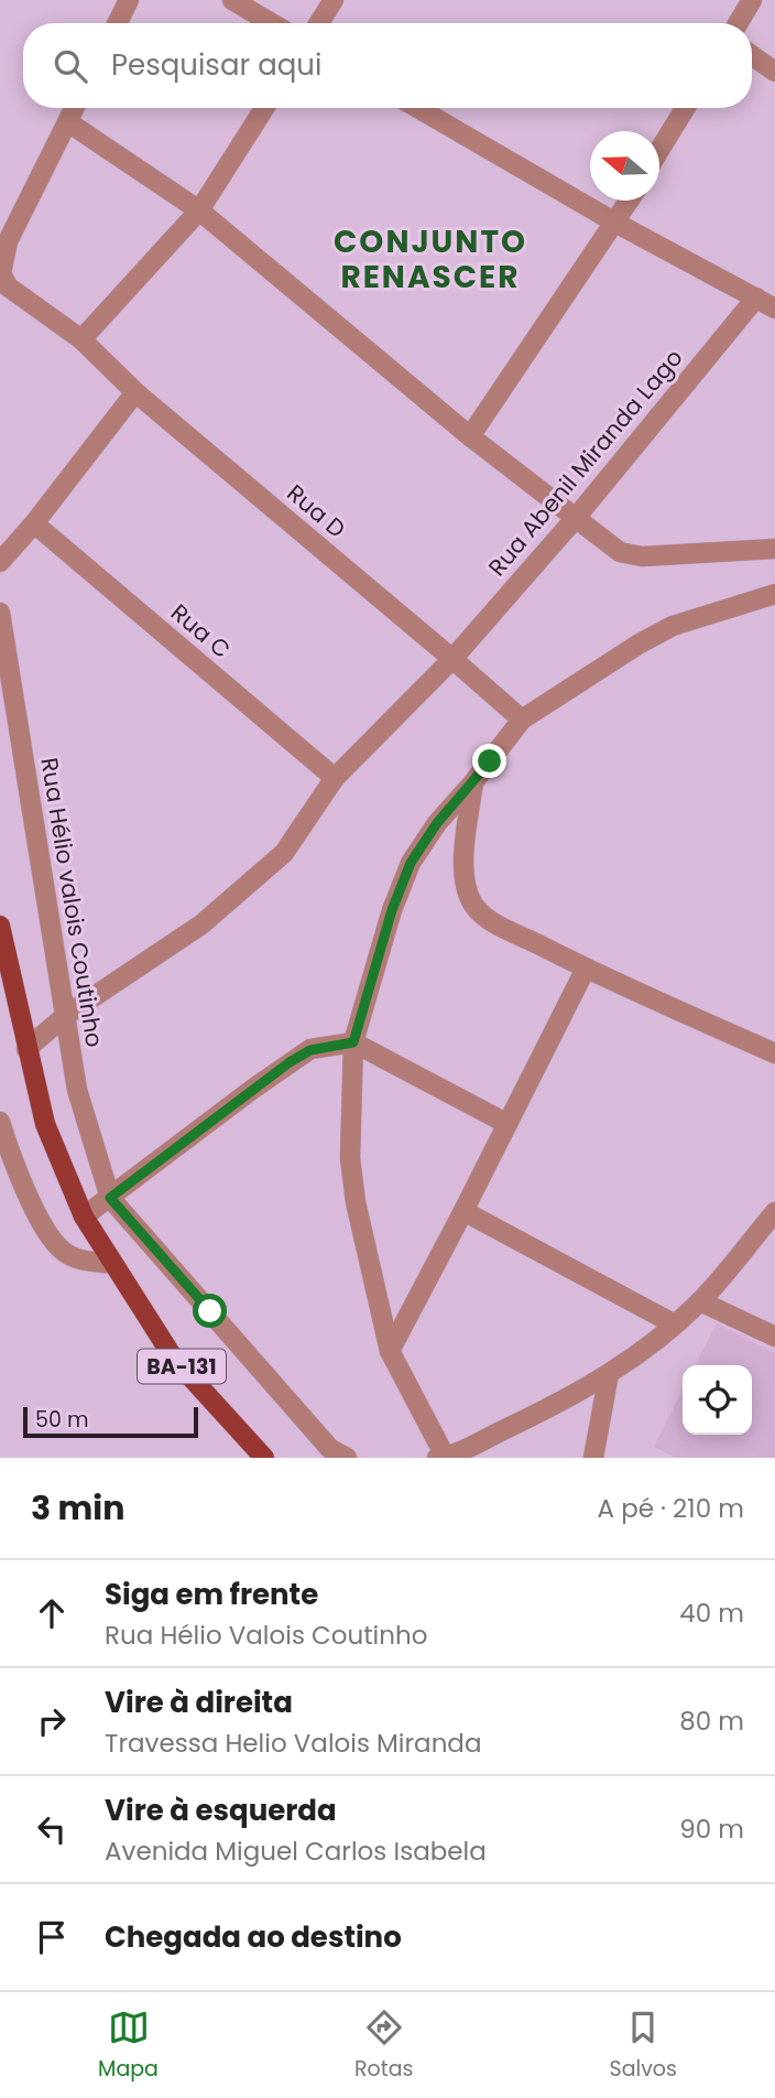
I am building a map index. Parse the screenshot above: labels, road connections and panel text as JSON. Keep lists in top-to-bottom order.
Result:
{
  "streets": {
    "main road": ["BA-131"],
    "street": [
      "Rua Abenil Miranda Lago",
      "Rua D",
      "Rua C",
      "Rua Hélio valois Coutinho"
    ]
  },
  "crossings": [
    ["Rua Abenil Miranda Lago", "Rua D"]
  ],
  "districts": ["CONJUNTO RENASCER"],
  "scale_bar": "50 m",
  "north": "left",
  "page": {
    "search": "Pesquisar aqui",
    "scale": "50 m",
    "heading": ["3 min", "A pé · 210 m"],
    "list": [
      ["Siga em frente", "Rua Hélio Valois Coutinho", "40 m"],
      ["Vire à direita", "Travessa Helio Valois Miranda", "80 m"],
      ["Vire à esquerda", "Avenida Miguel Carlos Isabela", "90 m"],
      "Chegada ao destino"
    ],
    "nav": ["Mapa", "Rotas", "Salvos"]
  }
}
